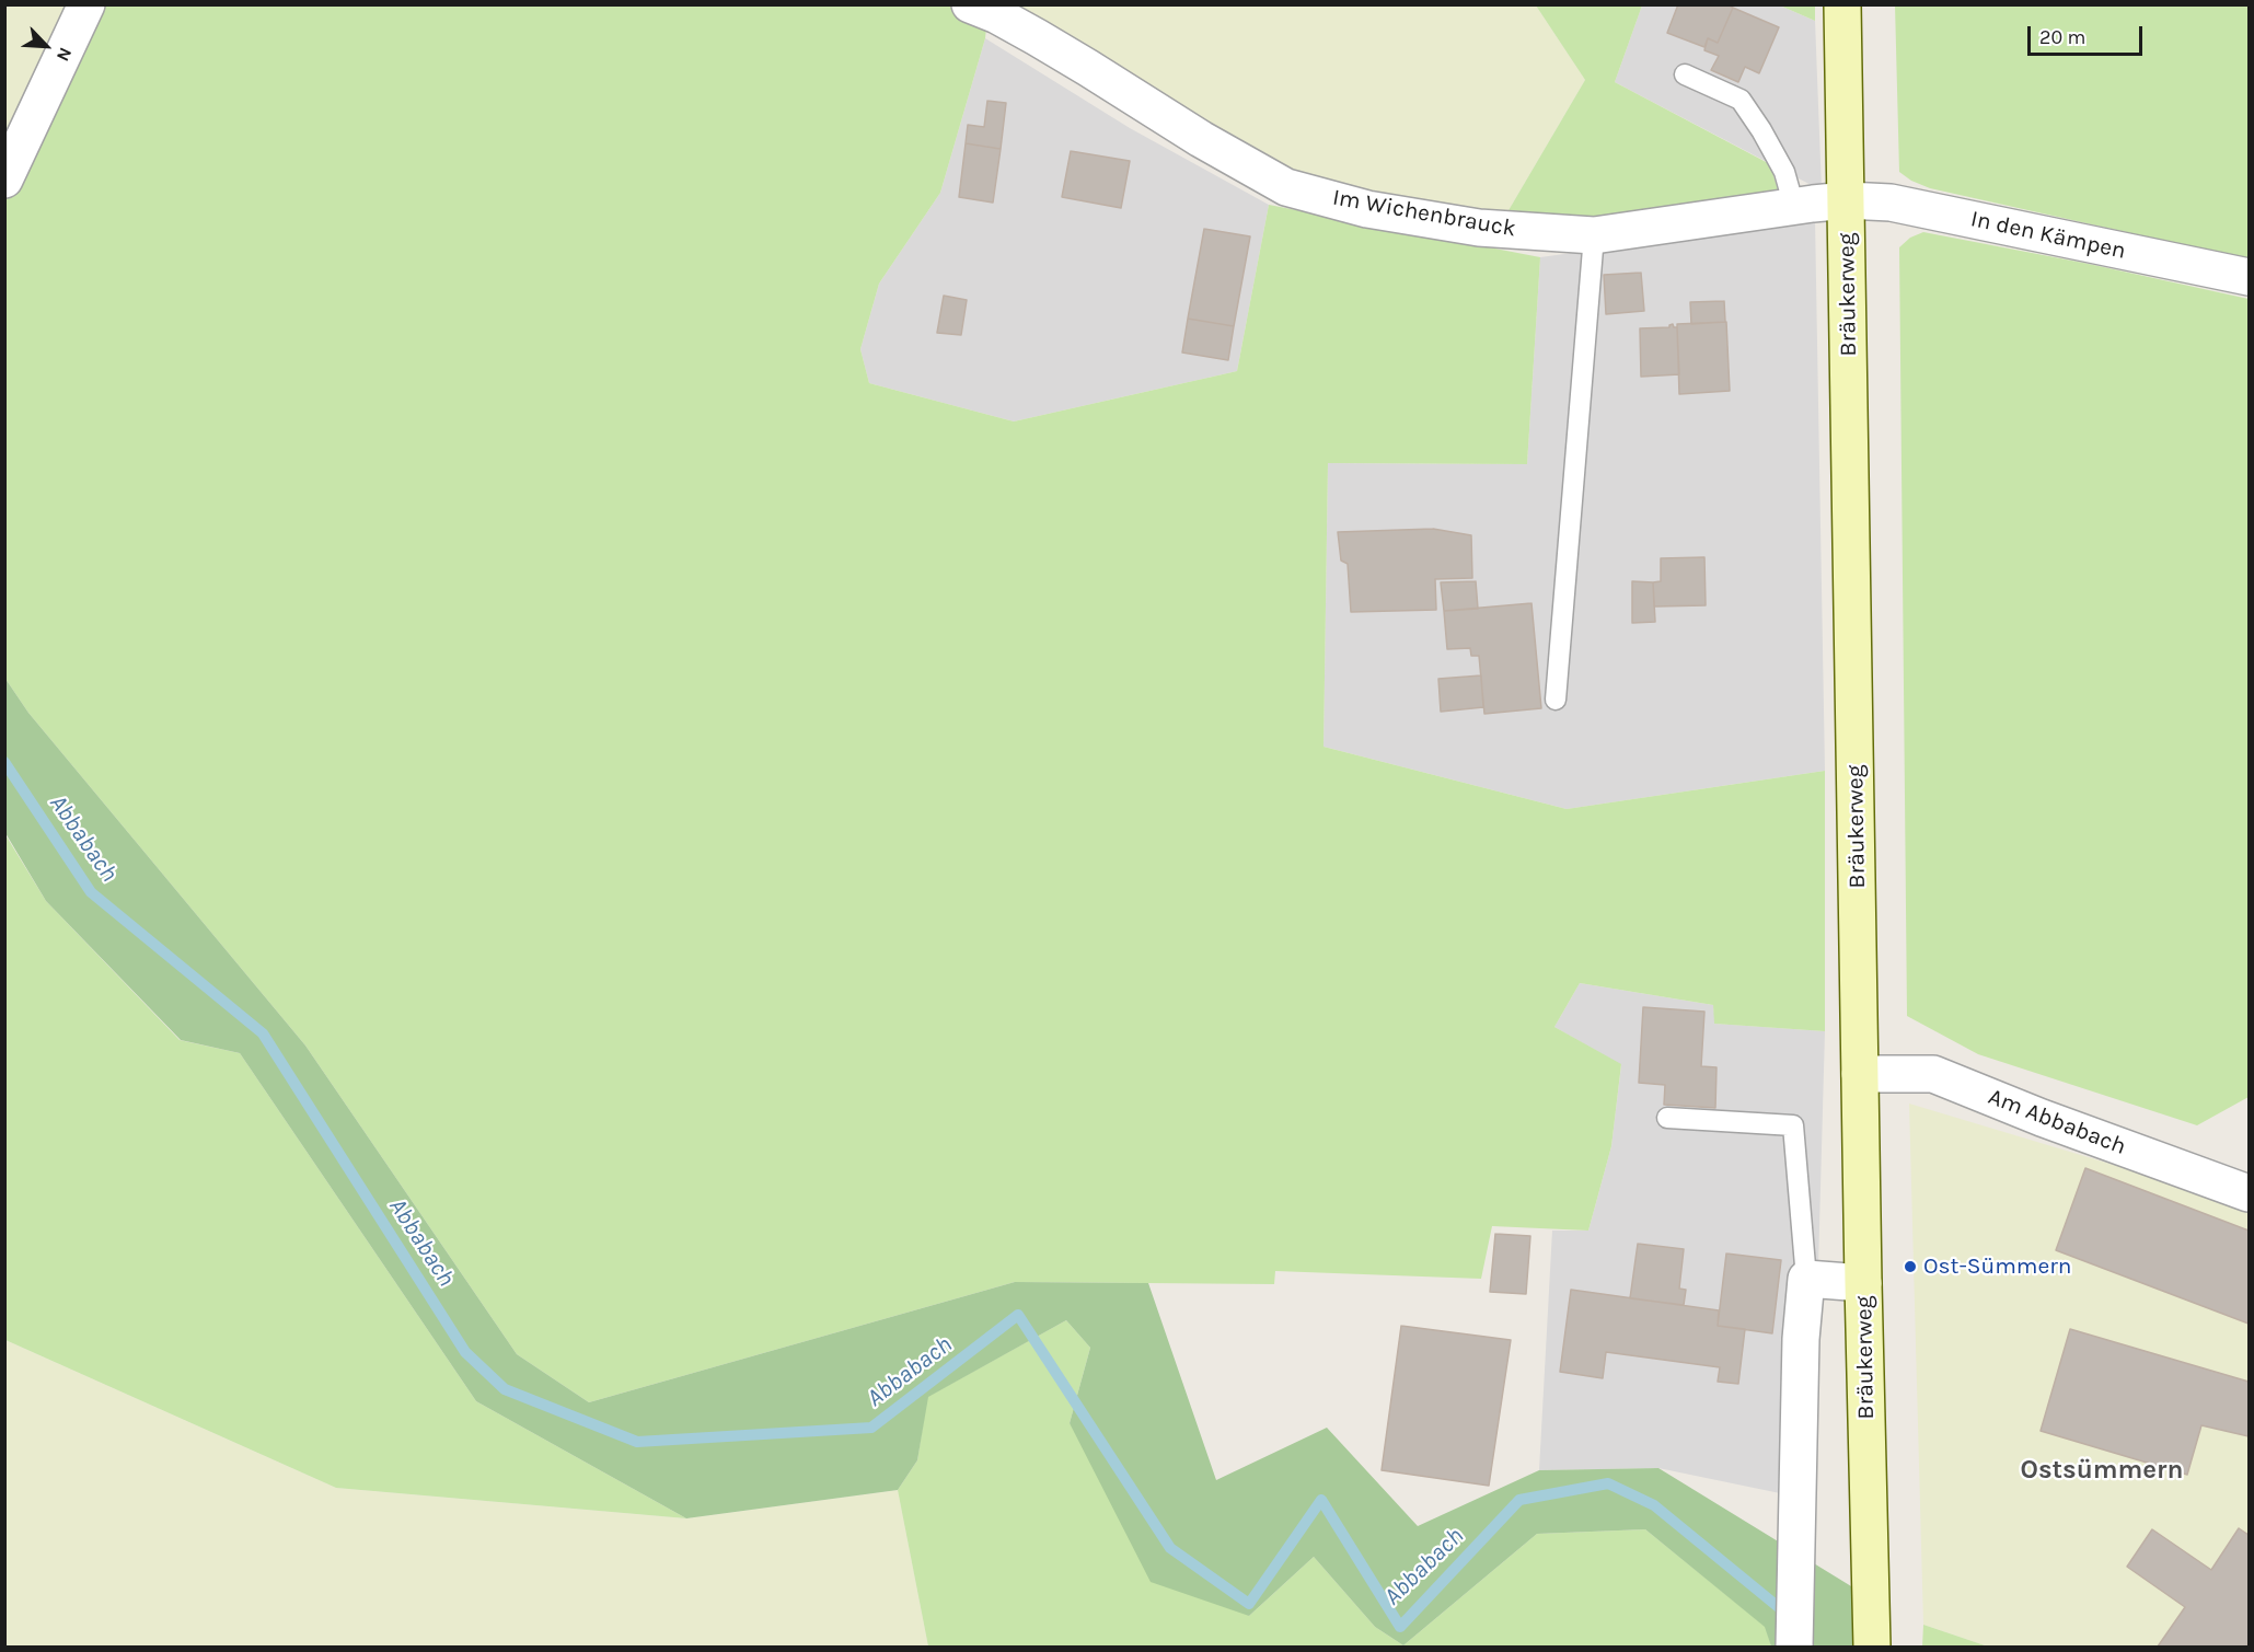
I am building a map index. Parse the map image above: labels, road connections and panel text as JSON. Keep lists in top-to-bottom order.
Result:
{
  "streets": {
    "main road": ["Bräukerweg"],
    "street": ["Im Wichenbrauck", "In den Kämpen", "Am Abbabach"]
  },
  "crossings": [
    ["Im Wichenbrauck", "In den Kämpen"],
    ["Im Wichenbrauck", "Bräukerweg"],
    ["In den Kämpen", "Bräukerweg"],
    ["Bräukerweg", "Am Abbabach"]
  ],
  "districts": ["Ostsümmern"],
  "water": ["Abbabach"],
  "places": ["Ost-Sümmern"],
  "scale_bar": "20 m",
  "north": "bottom right"
}
